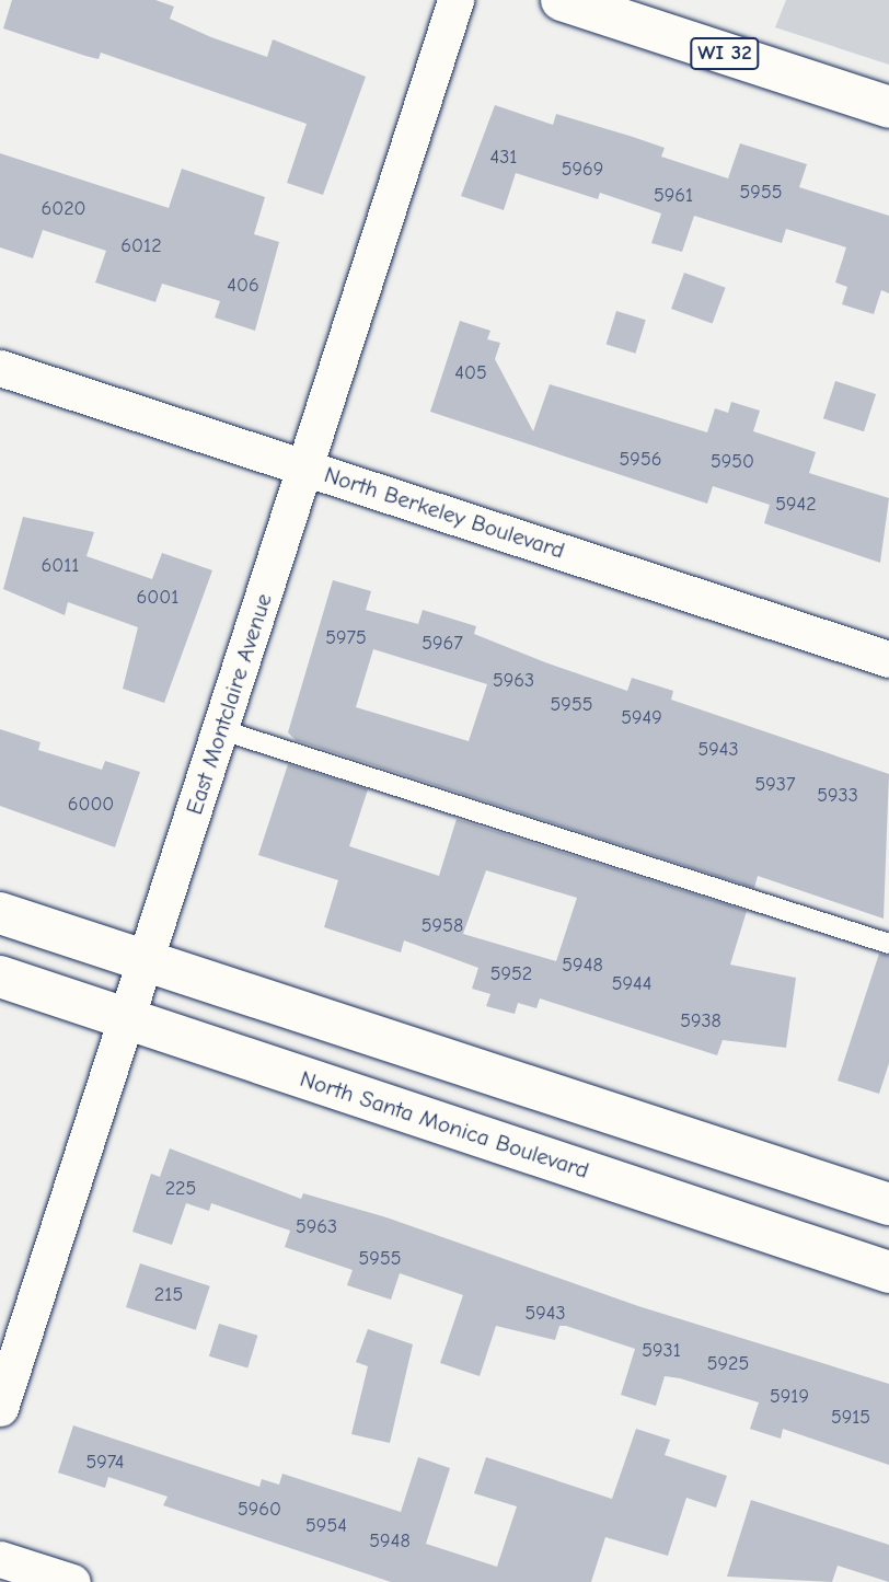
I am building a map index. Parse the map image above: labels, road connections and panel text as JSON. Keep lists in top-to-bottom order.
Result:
{
  "streets": {
    "street": [
      "WI 32",
      "North Berkeley Boulevard",
      "East Montclaire Avenue",
      "North Santa Monica Boulevard"
    ]
  },
  "crossings": [
    ["North Berkeley Boulevard", "East Montclaire Avenue"],
    ["East Montclaire Avenue", "North Santa Monica Boulevard"]
  ],
  "house_numbers": [
    "431",
    "5969",
    "5955",
    "5961",
    "6020",
    "6012",
    "406",
    "405",
    "5956",
    "5950",
    "5942",
    "6011",
    "6001",
    "5975",
    "5967",
    "5963",
    "5955",
    "5949",
    "5943",
    "5937",
    "5933",
    "6000",
    "5958",
    "5948",
    "5952",
    "5944",
    "5938",
    "225",
    "5963",
    "5955",
    "215",
    "5943",
    "5931",
    "5925",
    "5919",
    "5915",
    "5974",
    "5960",
    "5954",
    "5948"
  ]
}
